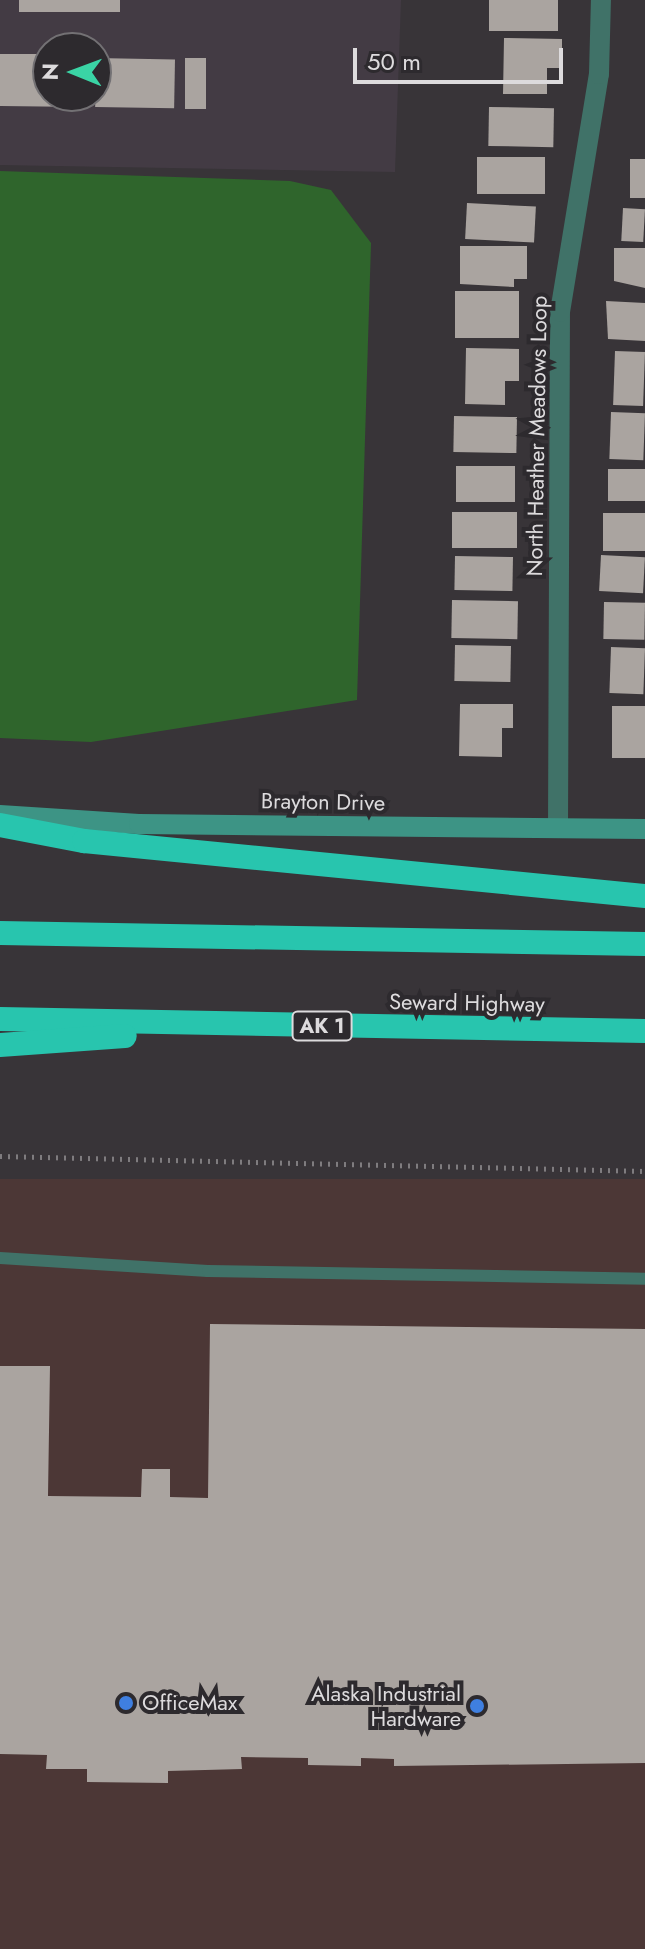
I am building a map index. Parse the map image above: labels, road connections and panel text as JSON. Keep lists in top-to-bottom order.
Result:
{
  "streets": {
    "highway": ["Seward Highway", "AK 1"],
    "street": ["North Heather Meadows Loop", "Brayton Drive"]
  },
  "crossings": [
    ["North Heather Meadows Loop", "Brayton Drive"]
  ],
  "places": ["OfficeMax", "Alaska Industrial Hardware"],
  "scale_bar": "50 m",
  "north": "left"
}
